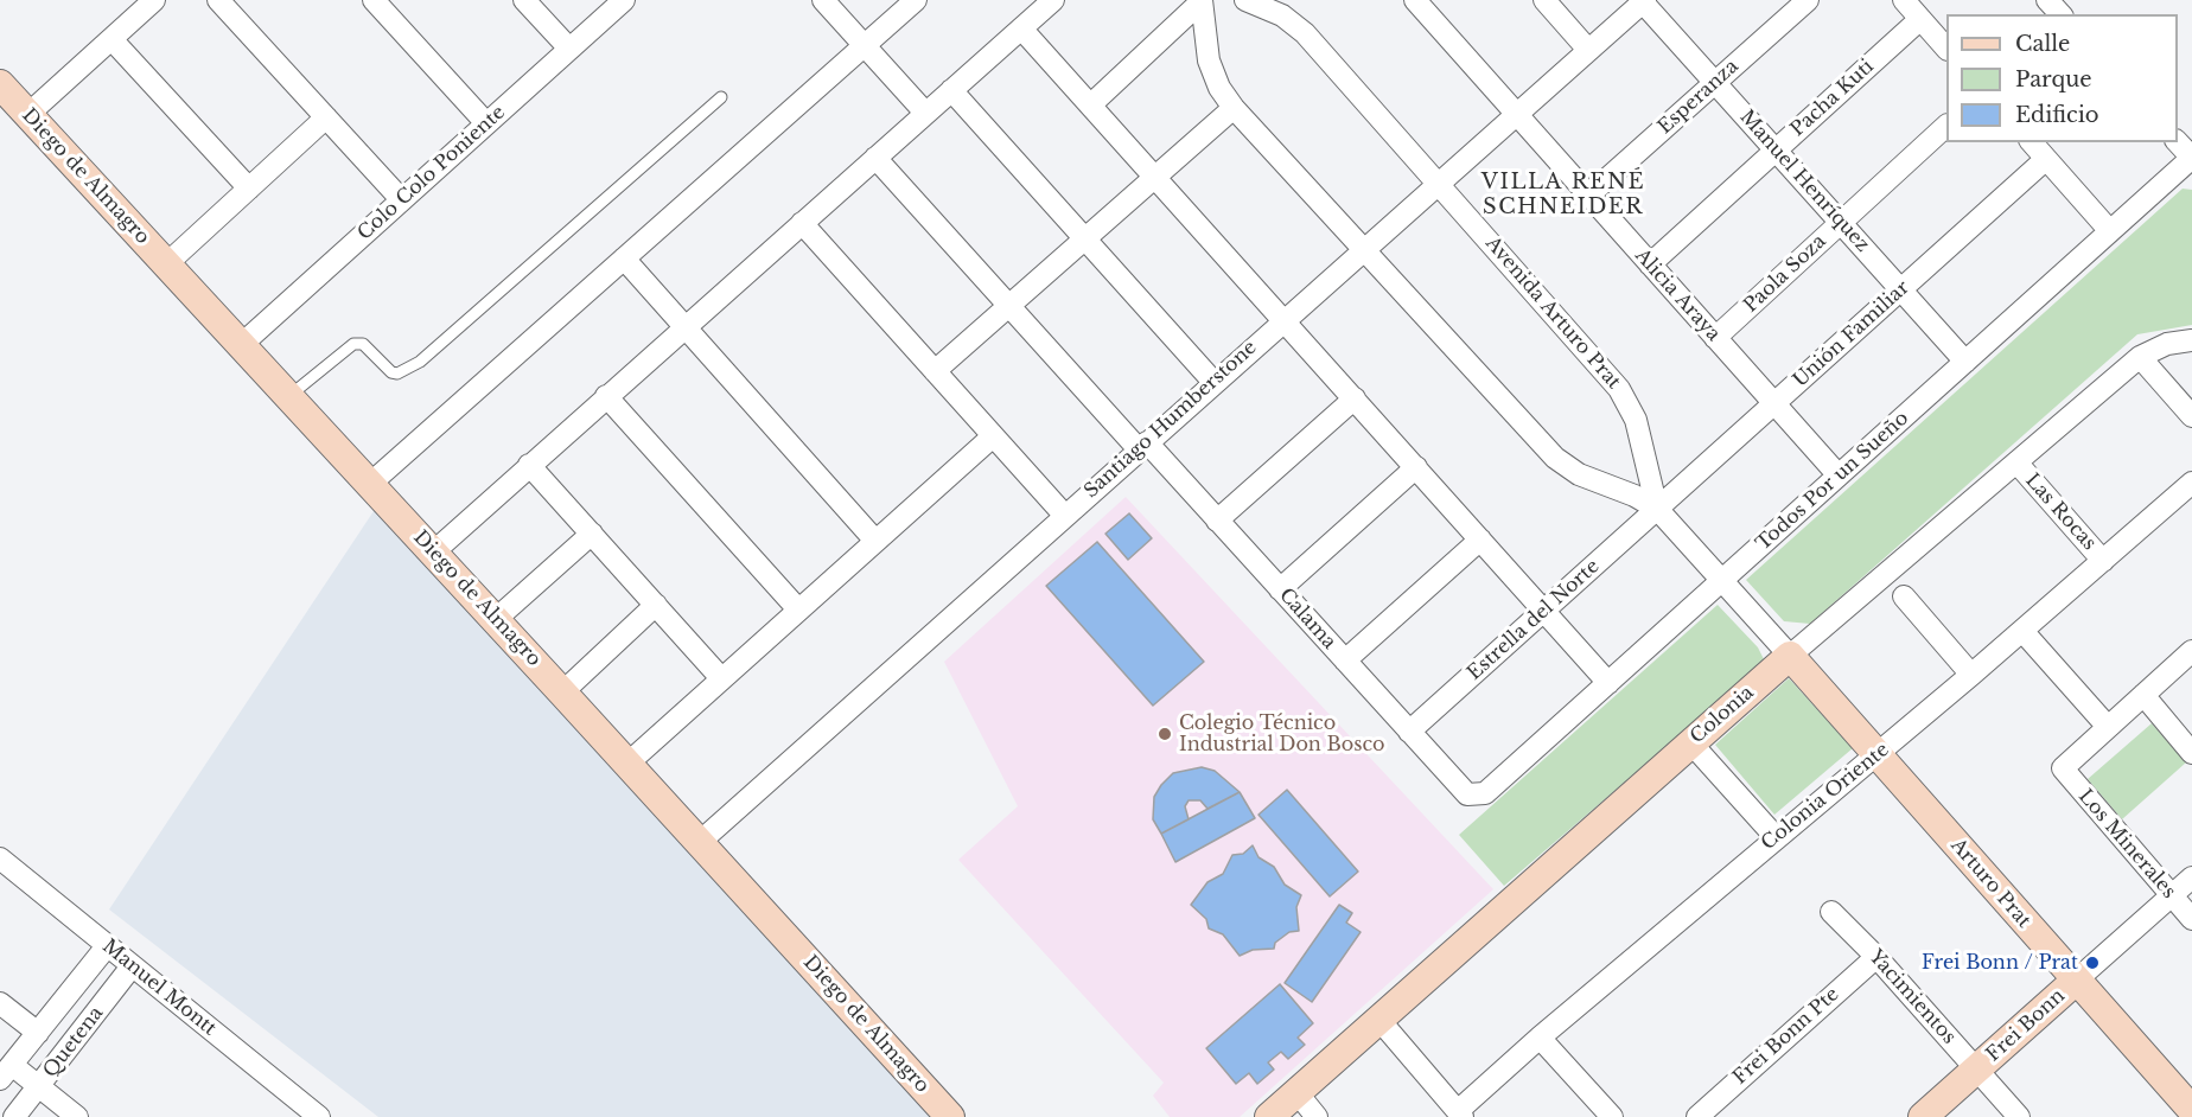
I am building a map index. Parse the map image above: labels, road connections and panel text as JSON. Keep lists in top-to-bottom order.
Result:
{
  "streets": {
    "street": [
      "Esperanza",
      "Pacha Kuti",
      "Colo Colo Poniente",
      "Diego de Almagro",
      "Manuel Henríquez",
      "Paola Soza",
      "Alicia Araya",
      "Avenida Arturo Prat",
      "Unión Familiar",
      "Santiago Humberstone",
      "Todos Por un Sueño",
      "Las Rocas",
      "Calama",
      "Estrella del Norte",
      "Colonia",
      "Colonia Oriente",
      "Los Minerales",
      "Arturo Prat",
      "Manuel Montt",
      "Yacimientos",
      "Frei Bonn",
      "Frei Bonn Pte",
      "Quetena"
    ]
  },
  "crossings": [
    ["Esperanza", "Manuel Henríquez"],
    ["Esperanza", "Alicia Araya"],
    ["Pacha Kuti", "Manuel Henríquez"],
    ["Pacha Kuti", "Alicia Araya"],
    ["Colo Colo Poniente", "Diego de Almagro"],
    ["Diego de Almagro", "Santiago Humberstone"],
    ["Manuel Henríquez", "Paola Soza"],
    ["Manuel Henríquez", "Unión Familiar"],
    ["Manuel Henríquez", "Santiago Humberstone"],
    ["Manuel Henríquez", "Todos Por un Sueño"],
    ["Paola Soza", "Alicia Araya"],
    ["Alicia Araya", "Unión Familiar"],
    ["Alicia Araya", "Santiago Humberstone"],
    ["Alicia Araya", "Todos Por un Sueño"],
    ["Avenida Arturo Prat", "Unión Familiar"],
    ["Avenida Arturo Prat", "Santiago Humberstone"],
    ["Avenida Arturo Prat", "Todos Por un Sueño"],
    ["Avenida Arturo Prat", "Estrella del Norte"],
    ["Avenida Arturo Prat", "Colonia"],
    ["Avenida Arturo Prat", "Arturo Prat"],
    ["Unión Familiar", "Estrella del Norte"],
    ["Santiago Humberstone", "Calama"],
    ["Todos Por un Sueño", "Calama"],
    ["Las Rocas", "Colonia"],
    ["Las Rocas", "Colonia Oriente"],
    ["Calama", "Estrella del Norte"],
    ["Colonia", "Arturo Prat"],
    ["Colonia Oriente", "Arturo Prat"],
    ["Los Minerales", "Frei Bonn"],
    ["Arturo Prat", "Frei Bonn"],
    ["Manuel Montt", "Quetena"],
    ["Yacimientos", "Frei Bonn"],
    ["Yacimientos", "Frei Bonn Pte"]
  ],
  "districts": ["VILLA RENÉ SCHNEIDER"],
  "places": ["Colegio Técnico Industrial Don Bosco", "Frei Bonn / Prat"],
  "legend": ["Calle", "Parque", "Edificio"]
}
